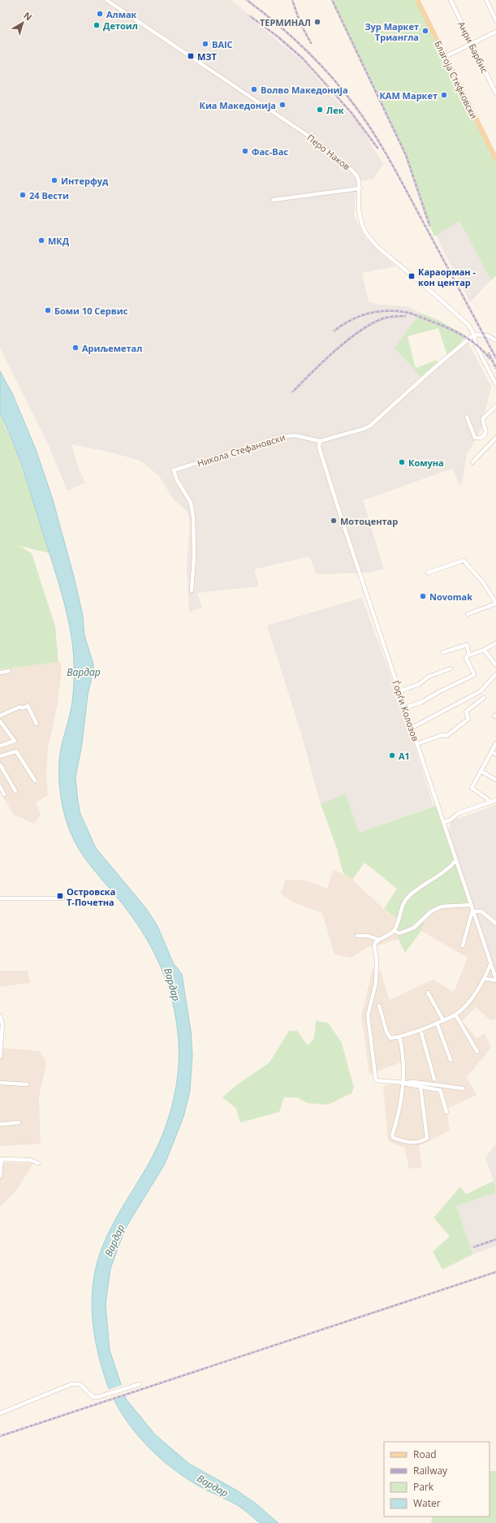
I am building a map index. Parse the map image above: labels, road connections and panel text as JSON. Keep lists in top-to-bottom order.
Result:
{
  "streets": {
    "main road": ["Благоја Стефковски"],
    "street": [
      "Анри Барбис",
      "Перо Наков",
      "Никола Стефановски",
      "Ѓорѓи Колозов"
    ]
  },
  "crossings": [
    ["Никола Стефановски", "Ѓорѓи Колозов"]
  ],
  "water": ["Вардар"],
  "places": {
    "other": [
      "Алмак",
      "ТЕРМИНАЛ",
      "Детоил",
      "Зур Маркет Триангла",
      "BAIC",
      "Волво Македонија",
      "КАМ Маркет",
      "Киа Македонија",
      "Лек",
      "Фас-Вас",
      "Интерфуд",
      "24 Вести",
      "МКД",
      "Боми 10 Сервис",
      "Ариљеметал",
      "Комуна",
      "Мотоцентар",
      "Novomak",
      "А1"
    ],
    "transit": ["МЗТ", "Караорман - кон центар", "Островска Т-Почетна"]
  },
  "legend": [
    "Road",
    "Railway",
    "Park",
    "Water"
  ],
  "north": "top right"
}
